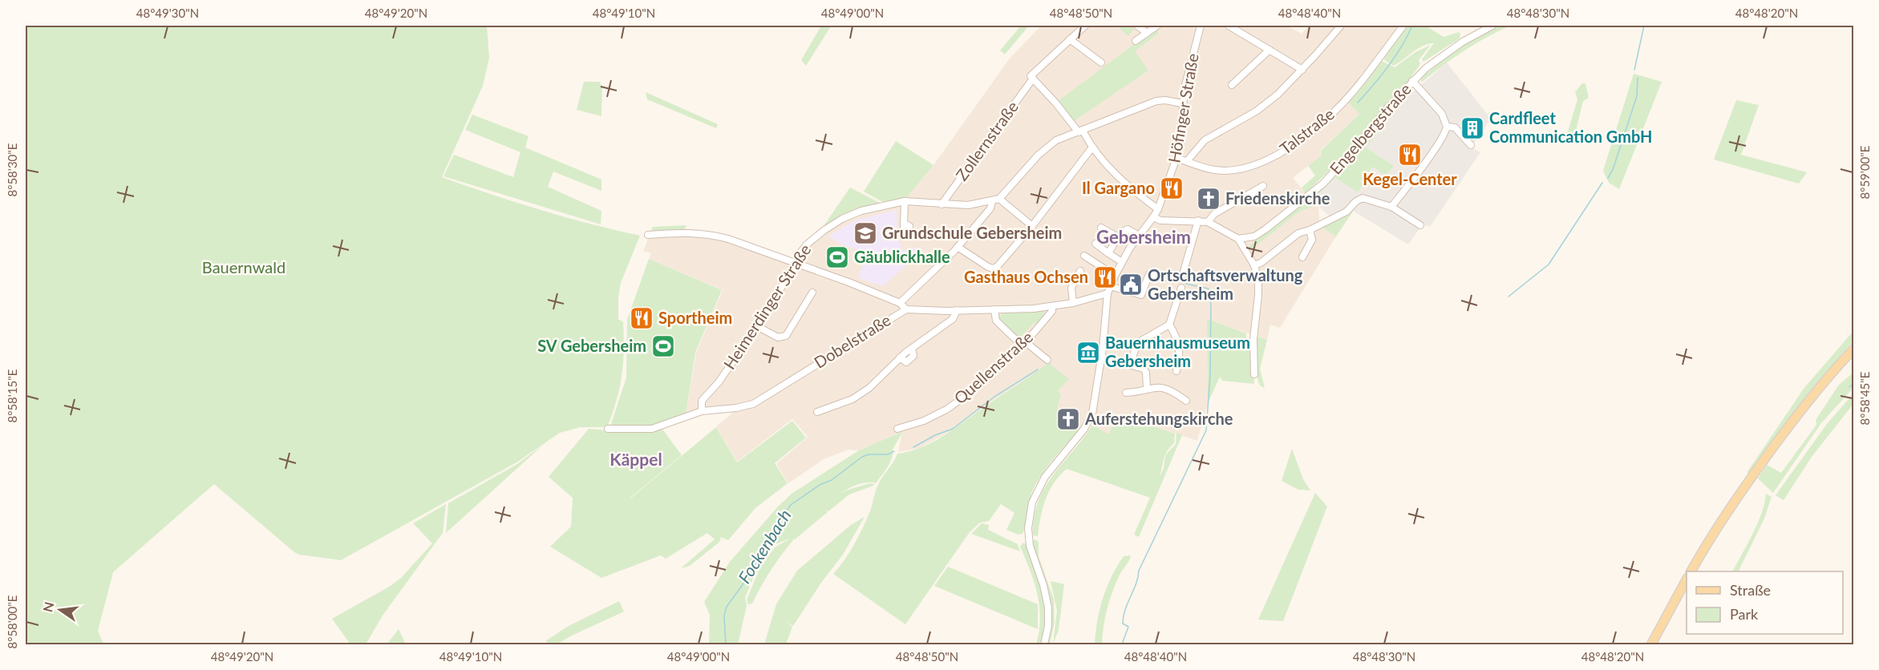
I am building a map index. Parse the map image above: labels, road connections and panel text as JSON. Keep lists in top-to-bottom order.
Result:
{
  "streets": {
    "street": [
      "Höfinger Straße",
      "Engelbergstraße",
      "Talstraße",
      "Zollernstraße",
      "Heimerdinger Straße",
      "Dobelstraße",
      "Quellenstraße"
    ]
  },
  "crossings": [
    ["Höfinger Straße", "Talstraße"],
    ["Höfinger Straße", "Heimerdinger Straße"],
    ["Höfinger Straße", "Dobelstraße"],
    ["Zollernstraße", "Heimerdinger Straße"],
    ["Heimerdinger Straße", "Dobelstraße"],
    ["Dobelstraße", "Quellenstraße"]
  ],
  "districts": ["Gebersheim", "Käppel"],
  "water": ["Fockenbach"],
  "parks": ["Bauernwald"],
  "places": {
    "building": ["Cardfleet Communication GmbH"],
    "restaurant": [
      "Kegel-Center",
      "Il Gargano",
      "Gasthaus Ochsen",
      "Sportheim"
    ],
    "church": ["Friedenskirche", "Auferstehungskirche"],
    "school or university": ["Grundschule Gebersheim"],
    "sports": ["Gäublickhalle", "SV Gebersheim"],
    "public building": ["Ortschaftsverwaltung Gebersheim"],
    "museum": ["Bauernhausmuseum Gebersheim"]
  },
  "legend": ["Straße", "Park"],
  "north": "left",
  "coordinates": [
    "48°49'30\"N",
    "48°49'20\"N",
    "48°49'10\"N",
    "48°49'00\"N",
    "48°48'50\"N",
    "48°48'40\"N",
    "48°48'30\"N",
    "48°48'20\"N",
    "8°58'30\"E",
    "8°59'00\"E",
    "8°58'15\"E",
    "8°58'45\"E",
    "8°58'00\"E"
  ]
}
